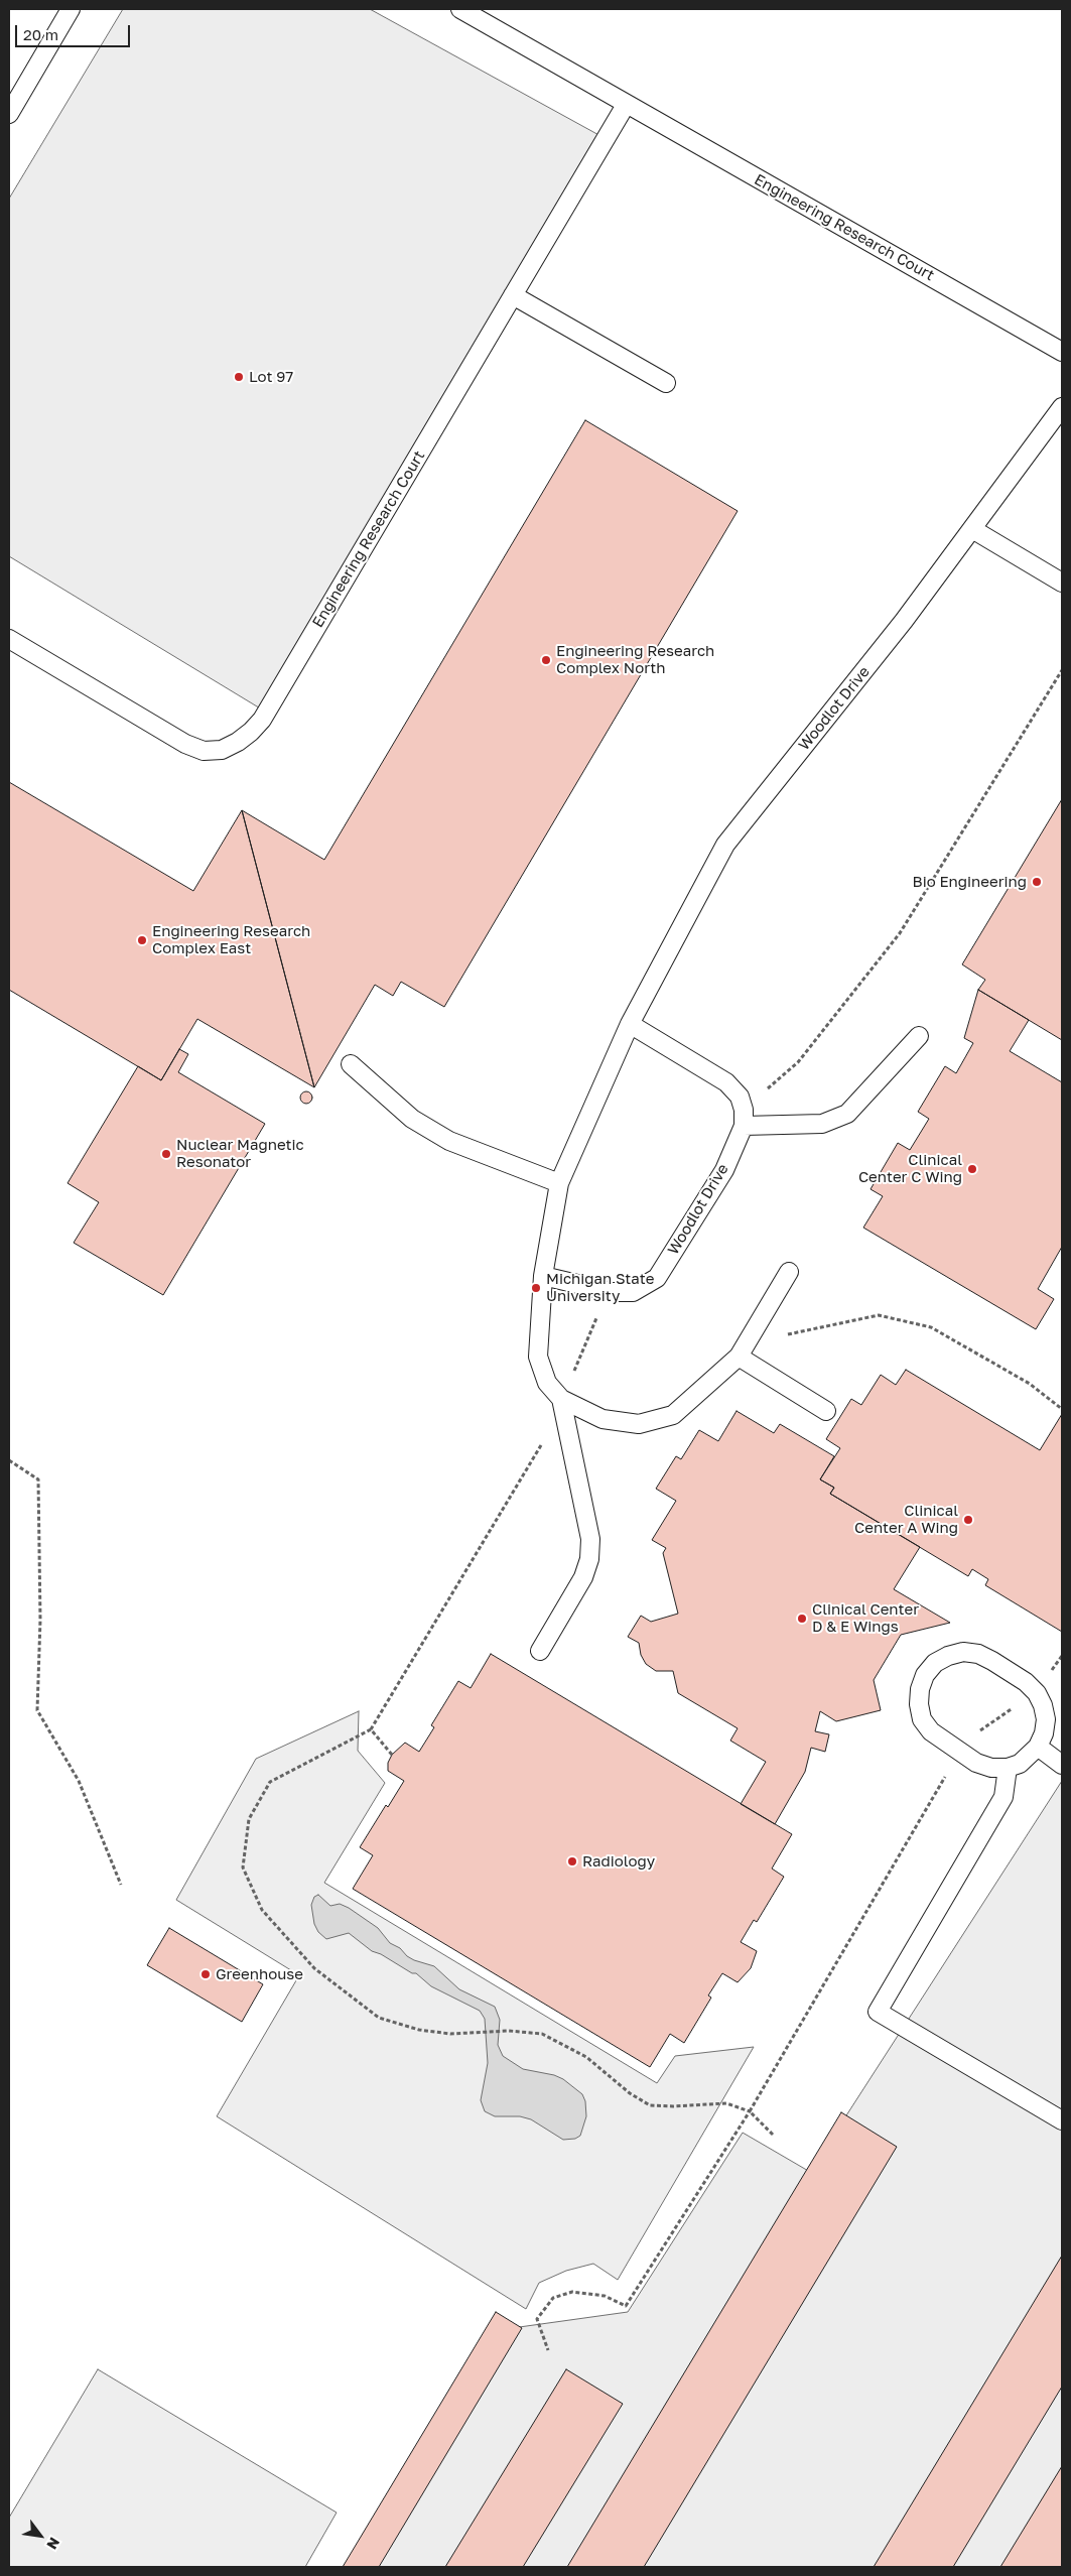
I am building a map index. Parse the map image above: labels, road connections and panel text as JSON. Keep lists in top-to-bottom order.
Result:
{
  "streets": {
    "lane": ["Engineering Research Court", "Woodlot Drive"]
  },
  "places": [
    "Lot 97",
    "Engineering Research Complex North",
    "Bio Engineering",
    "Engineering Research Complex East",
    "Nuclear Magnetic Resonator",
    "Clinical Center C Wing",
    "Michigan State University",
    "Clinical Center A Wing",
    "Clinical Center D & E Wings",
    "Radiology",
    "Greenhouse"
  ],
  "scale_bar": "20 m",
  "north": "bottom right"
}
